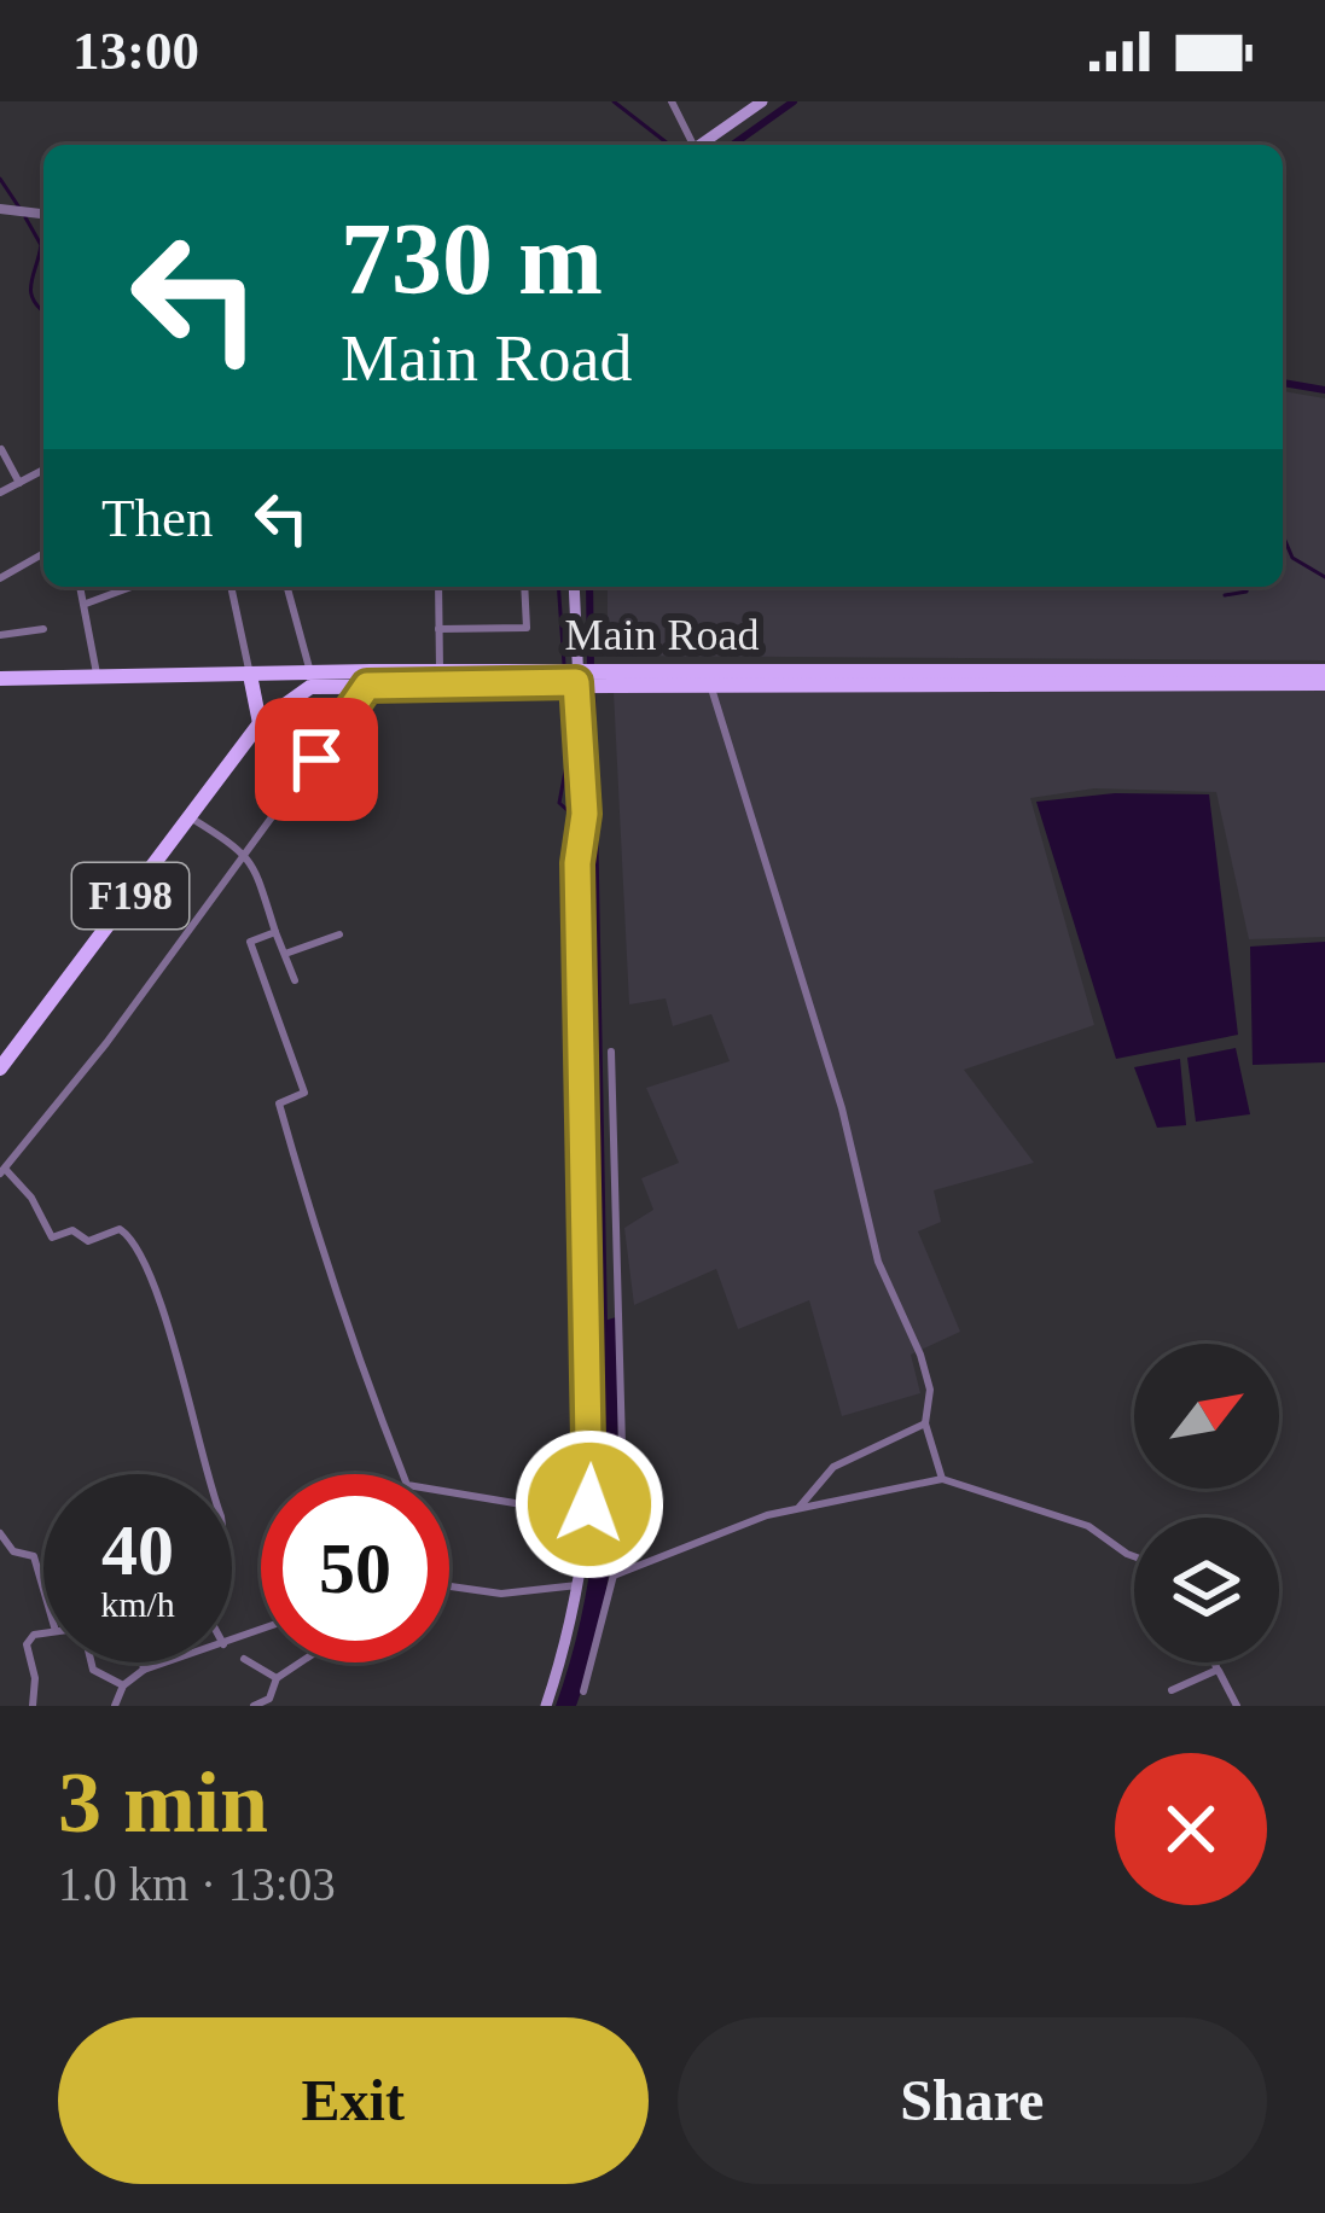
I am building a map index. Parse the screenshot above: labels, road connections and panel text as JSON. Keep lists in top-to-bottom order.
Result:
{
  "streets": {
    "main road": ["Main Road", "F198"]
  },
  "crossings": [
    ["Main Road", "F198"]
  ],
  "north": "top right",
  "page": {
    "status": "13:00",
    "turn": ["730 m", "Main Road"],
    "then": "Then",
    "speed": "40 km/h",
    "limit": "50",
    "heading": ["3 min", "1.0 km · 13:03"],
    "buttons": ["Exit", "Share"]
  }
}
